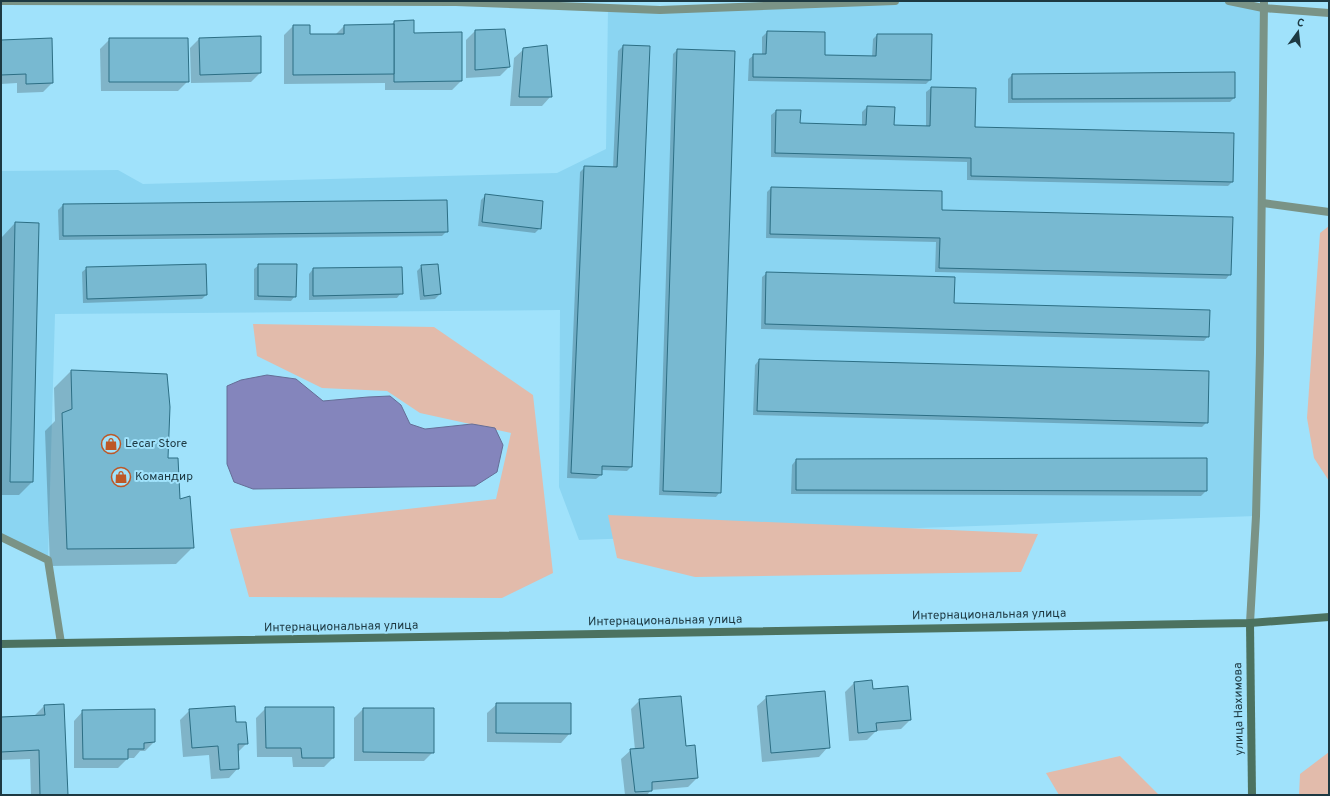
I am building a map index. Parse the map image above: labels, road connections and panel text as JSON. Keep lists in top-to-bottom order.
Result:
{
  "streets": {
    "main road": ["Интернациональная улица", "улица Нахимова"]
  },
  "crossings": [
    ["Интернациональная улица", "улица Нахимова"]
  ],
  "places": {
    "shop": ["Lecar Store", "Командир"]
  },
  "north": "top"
}
